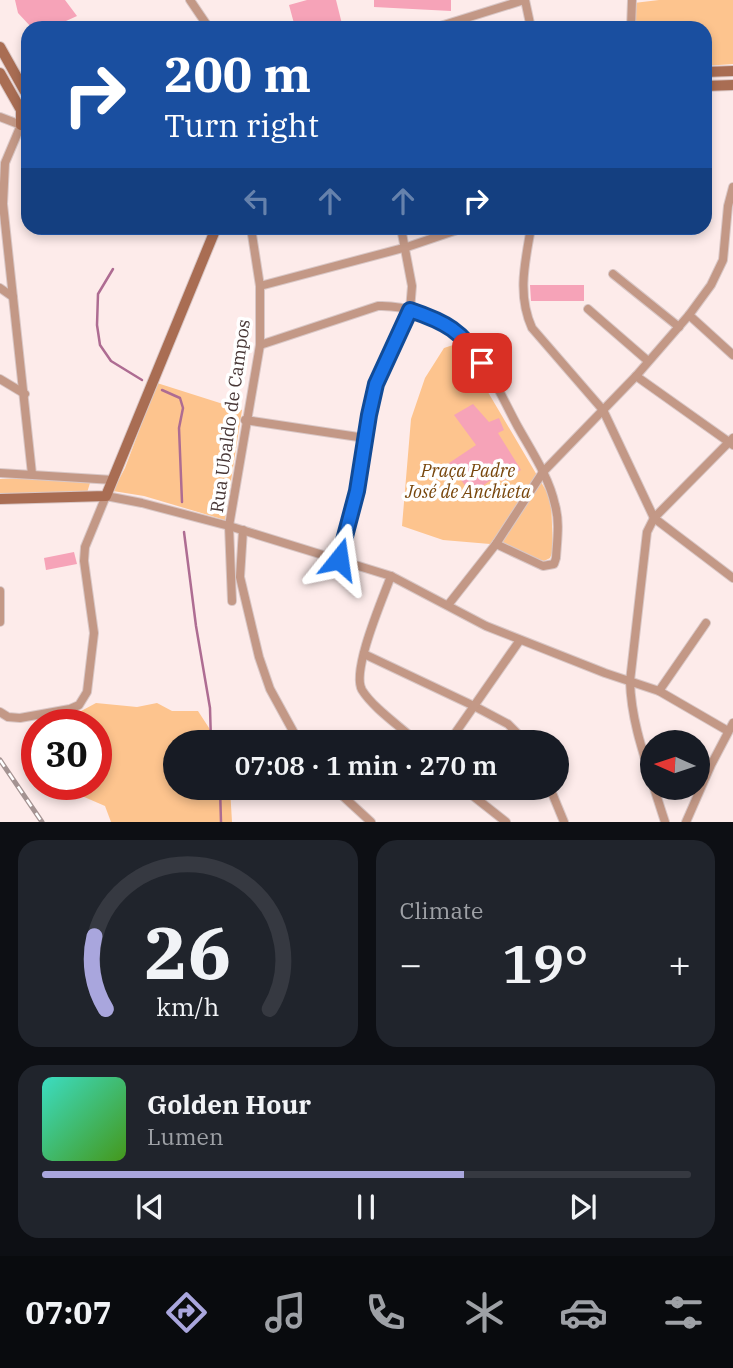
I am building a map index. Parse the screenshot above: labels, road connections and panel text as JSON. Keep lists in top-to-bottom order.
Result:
{
  "streets": {
    "street": ["Rua Ubaldo de Campos"]
  },
  "parks": ["Praça Padre José de Anchieta"],
  "north": "left",
  "page": {
    "turn": ["200 m", "Turn right"],
    "limit": "30",
    "trip": "07:08 · 1 min · 270 m",
    "tile": "Climate",
    "heat": ["−", "19°", "+"],
    "song": ["Golden Hour", "Lumen"],
    "tabs": "07:07",
    "gauge": ["26", "km/h"]
  }
}
